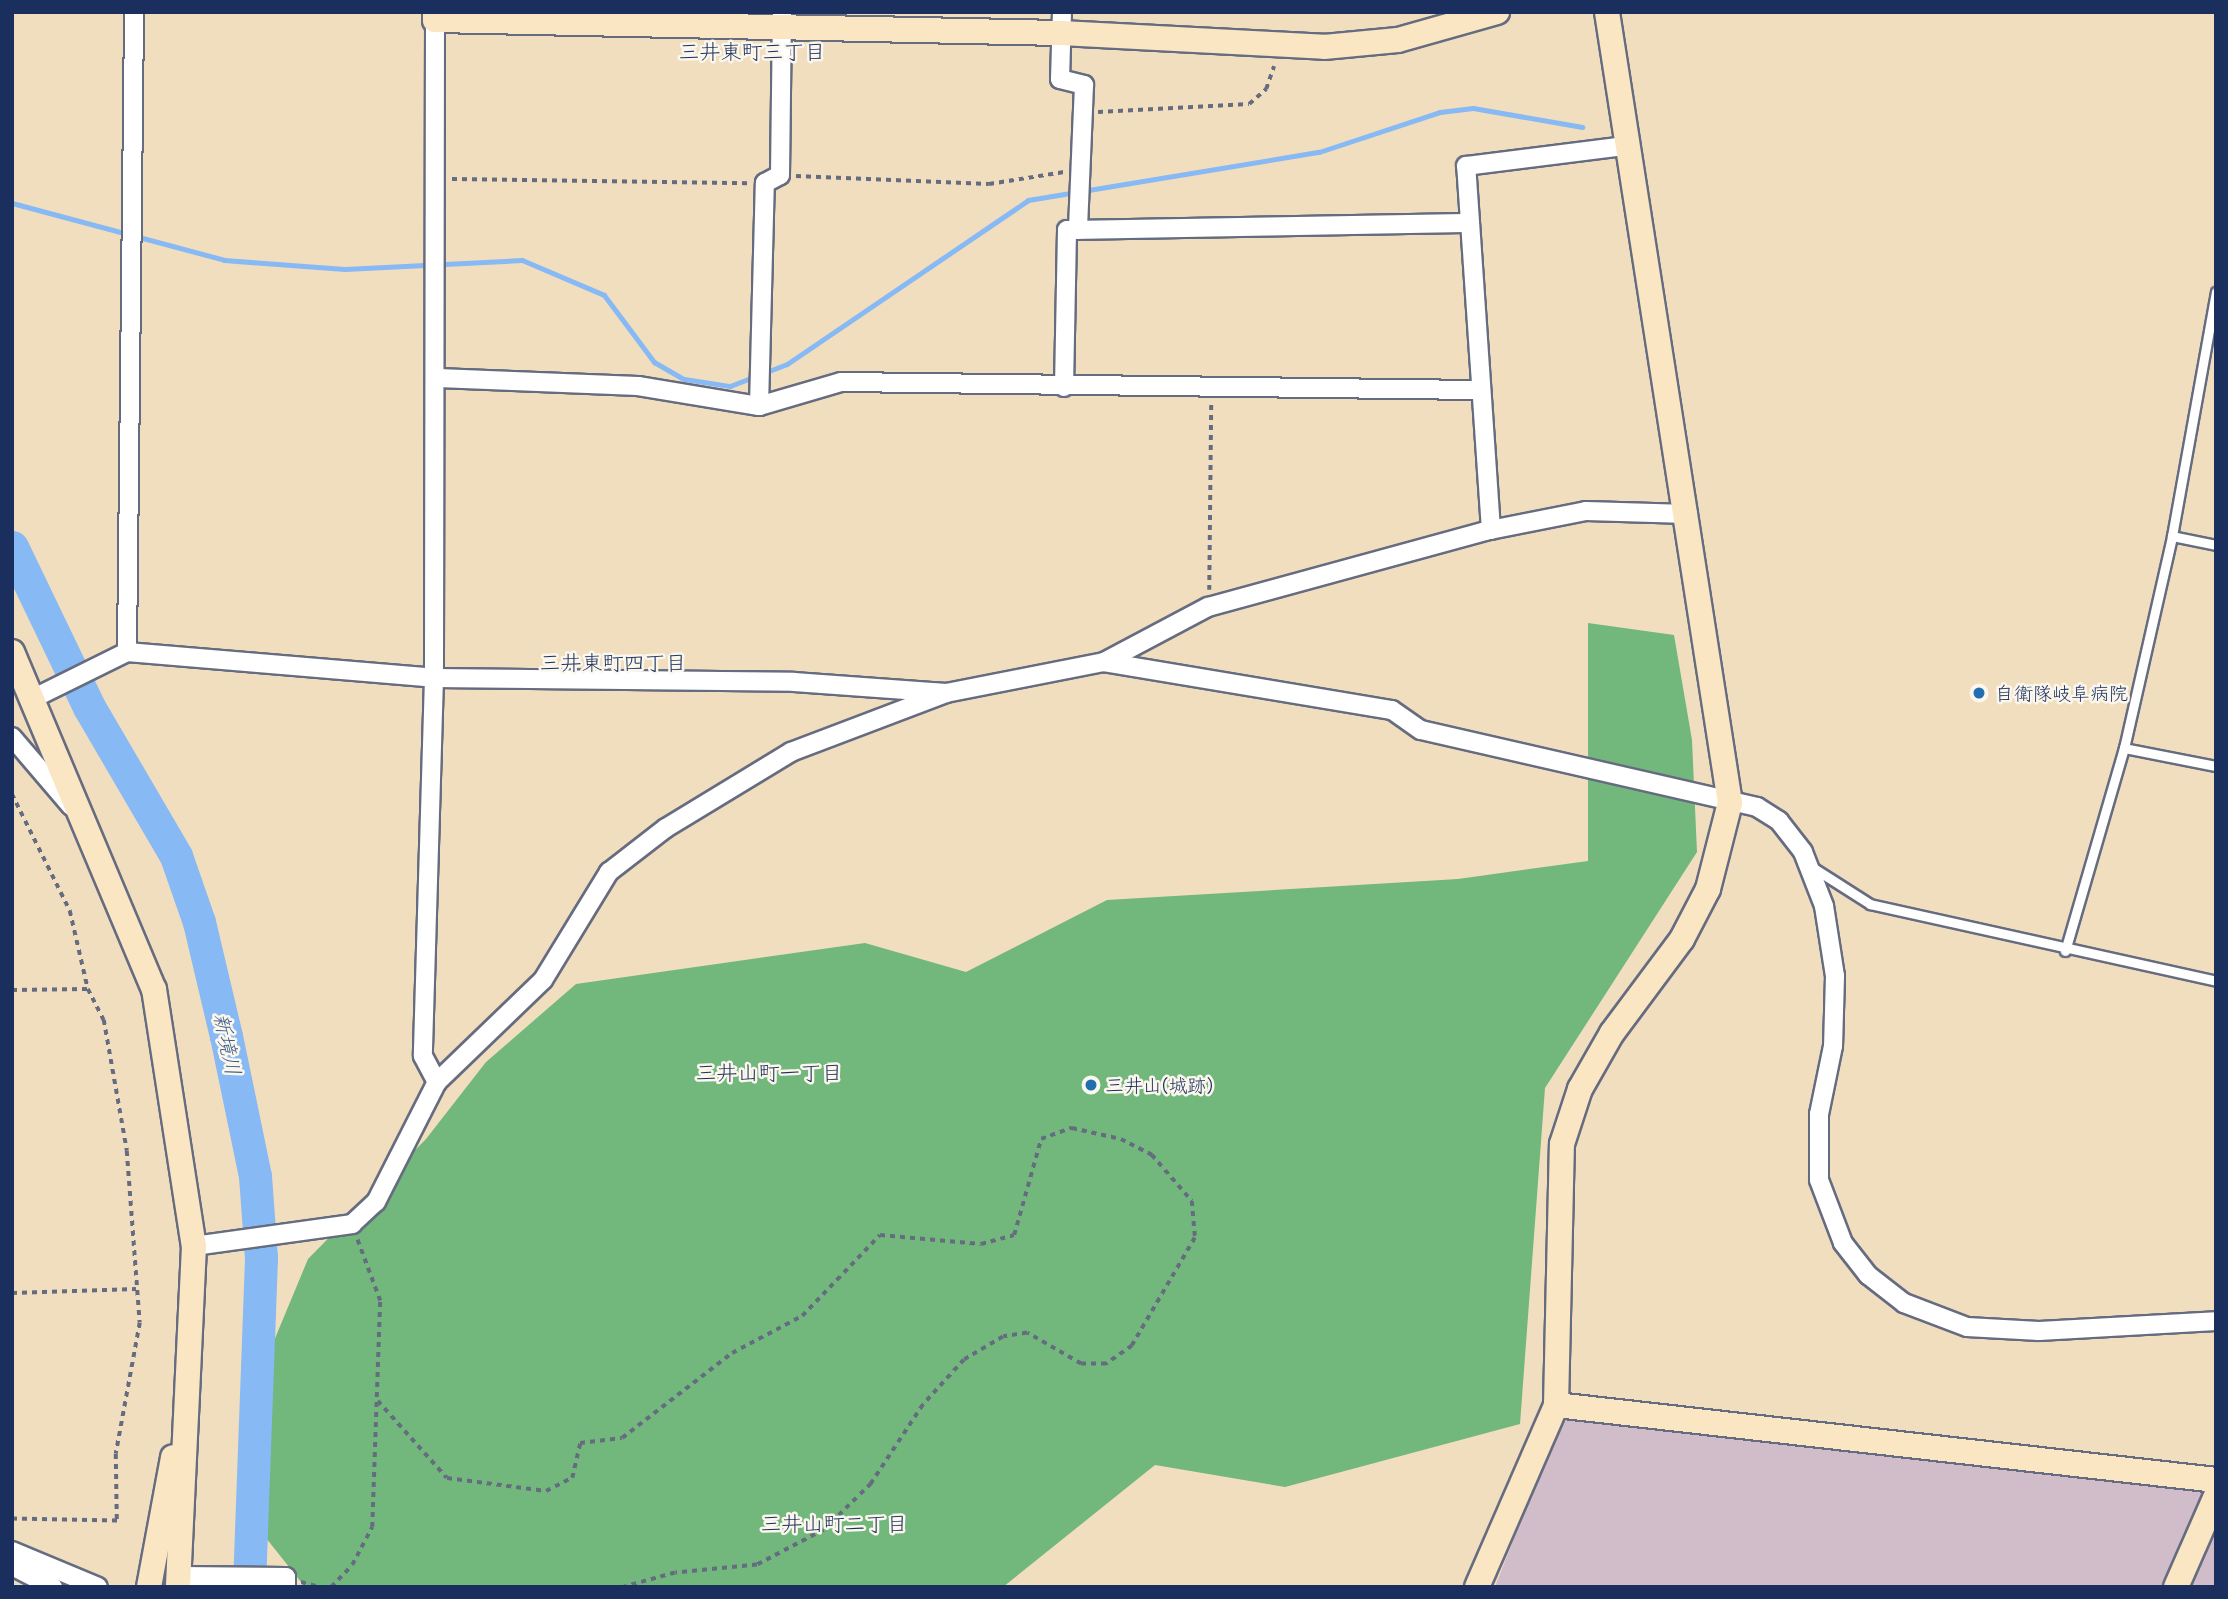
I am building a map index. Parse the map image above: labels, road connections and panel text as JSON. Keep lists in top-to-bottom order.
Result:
{
  "districts": [
    "三井東町三丁目",
    "三井東町四丁目",
    "三井山町一丁目",
    "三井山町二丁目"
  ],
  "water": ["新境川"],
  "places": ["自衛隊岐阜病院", "三井山(城跡)"]
}
